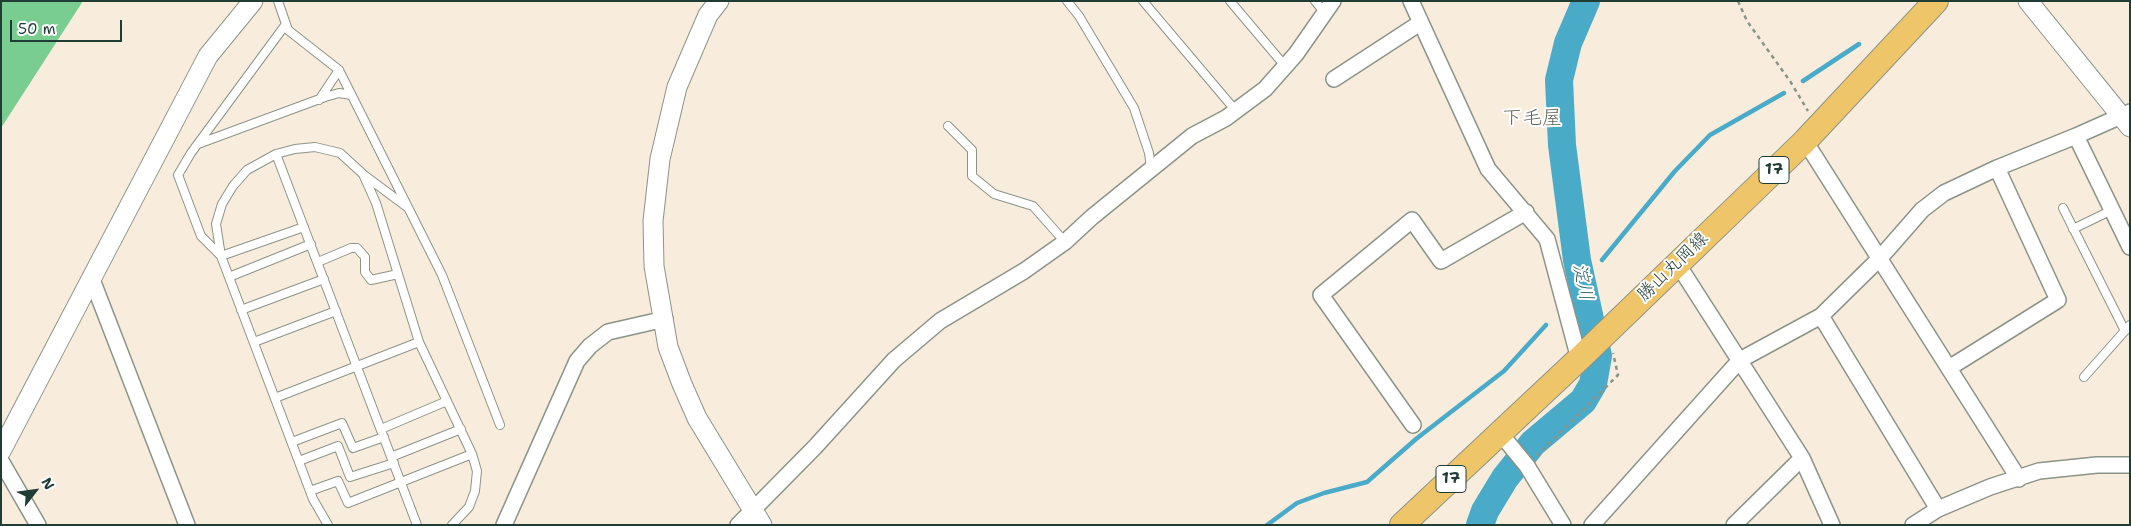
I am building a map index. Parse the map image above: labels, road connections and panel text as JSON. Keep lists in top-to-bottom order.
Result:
{
  "streets": {
    "main road": ["17", "勝山丸岡線"]
  },
  "districts": ["下毛屋"],
  "water": ["淀川"],
  "scale_bar": "50 m",
  "north": "top right"
}
